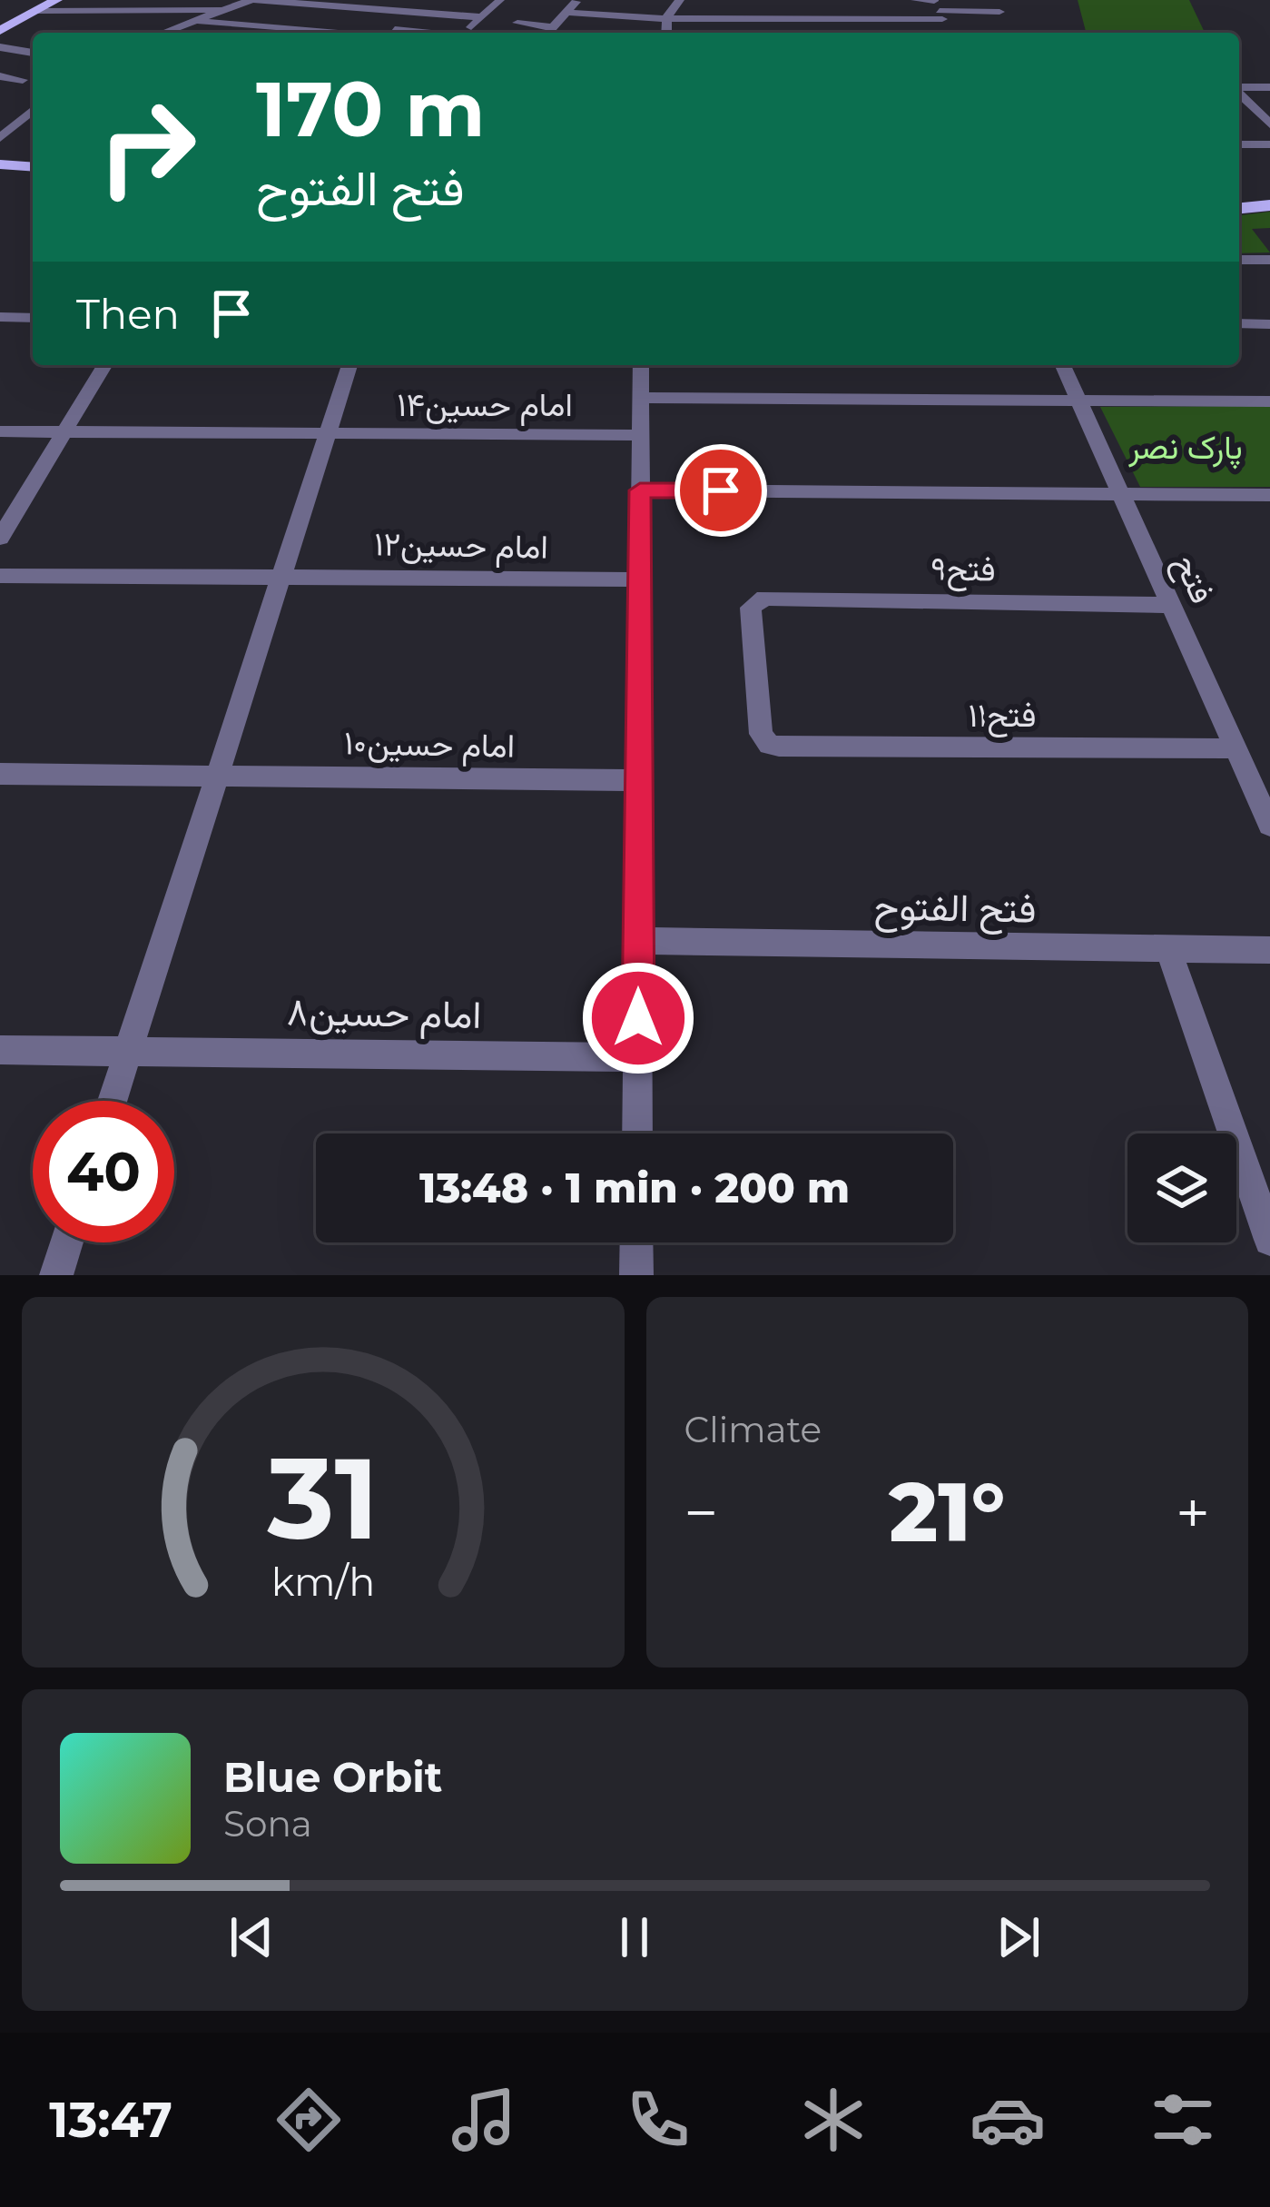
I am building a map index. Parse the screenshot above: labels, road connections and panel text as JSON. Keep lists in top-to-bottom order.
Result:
{
  "streets": {
    "street": [
      "امام حسین۱۴",
      "امام حسین۱۲",
      "۹فتح",
      "فتح",
      "۱۱فتح",
      "امام حسین۱۰",
      "فتح الفتوح",
      "امام حسین۸"
    ]
  },
  "crossings": [
    ["۹فتح", "فتح"],
    ["۹فتح", "۱۱فتح"],
    ["فتح", "۱۱فتح"]
  ],
  "parks": ["پارک نصر"],
  "page": {
    "turn": ["170 m", "فتح الفتوح"],
    "then": "Then",
    "limit": "40",
    "trip": "13:48 · 1 min · 200 m",
    "tile": "Climate",
    "heat": ["−", "21°", "+"],
    "song": ["Blue Orbit", "Sona"],
    "tabs": "13:47",
    "gauge": ["31", "km/h"]
  }
}
